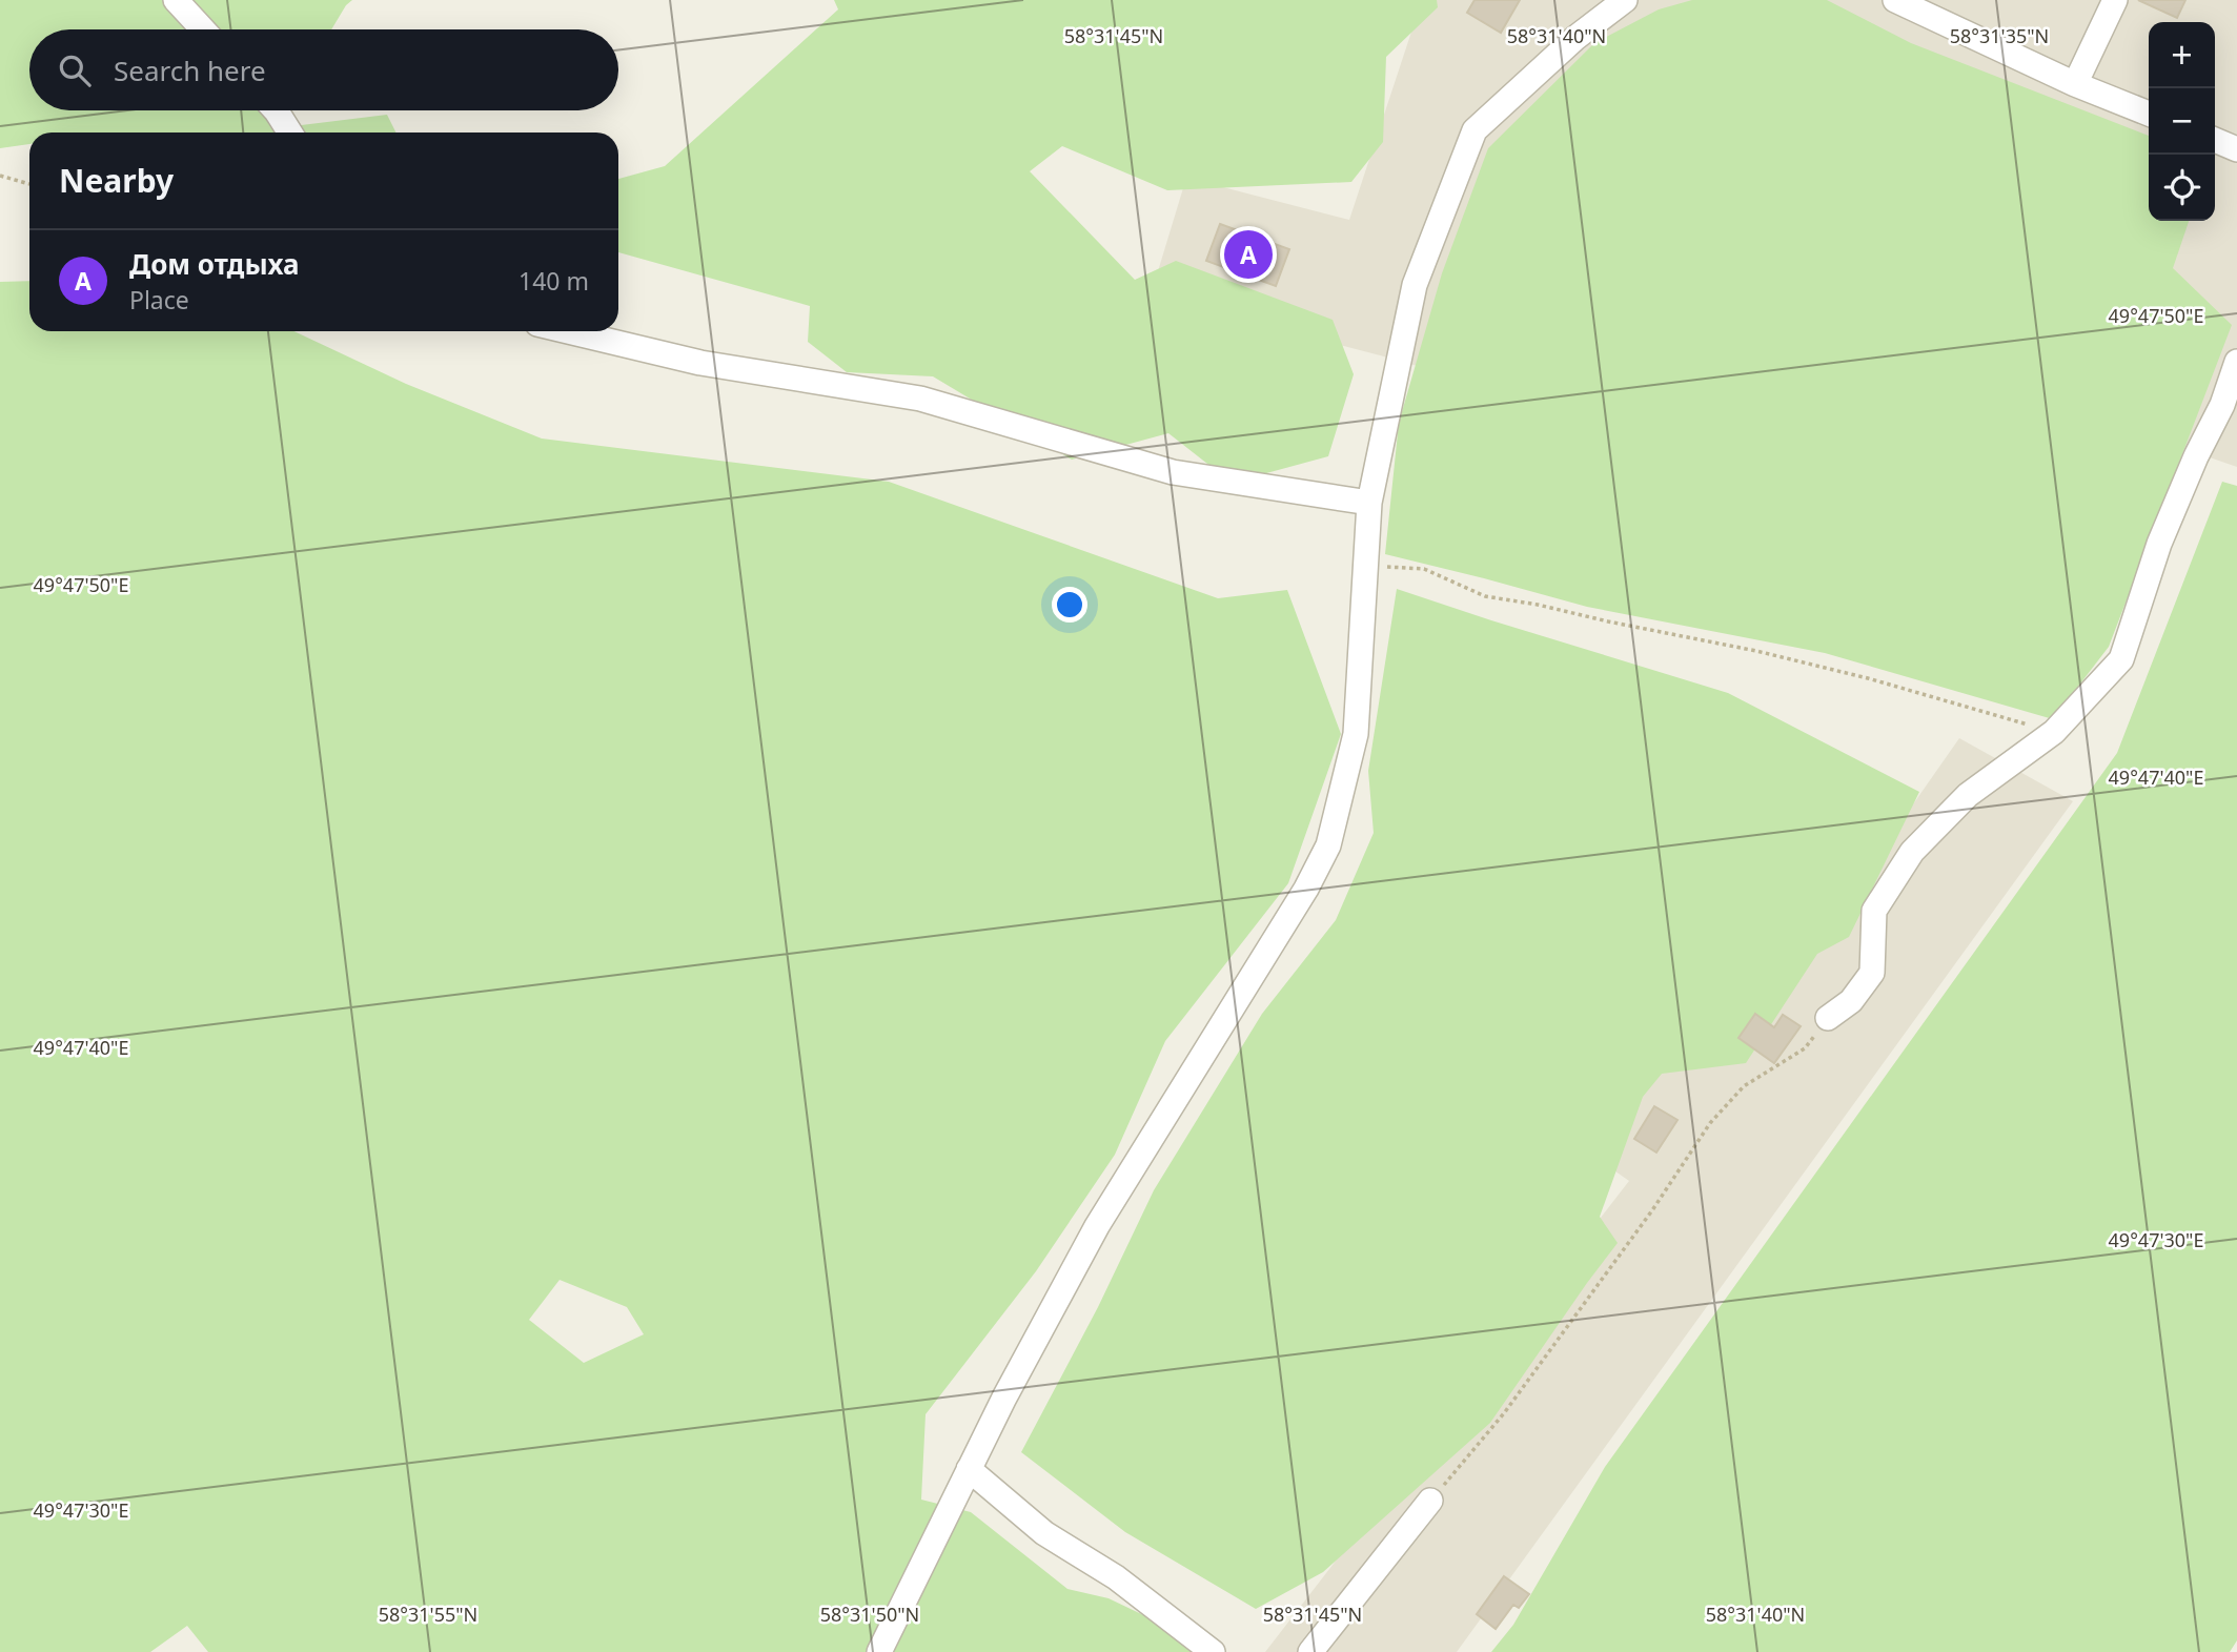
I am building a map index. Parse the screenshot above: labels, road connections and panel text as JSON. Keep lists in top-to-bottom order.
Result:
{
  "page": {
    "map_buttons": ["+", "−"],
    "search": "Search here",
    "heading": "Nearby",
    "pins": "A",
    "list": [
      {
        "mark": "A",
        "name": "Дом отдыха",
        "note": "Place",
        "value": "140 m"
      }
    ]
  },
  "coordinates": [
    "58°31'45\"N",
    "58°31'40\"N",
    "58°31'35\"N",
    "49°47'50\"E",
    "49°47'40\"E",
    "49°47'30\"E",
    "58°31'55\"N",
    "58°31'50\"N"
  ]
}
